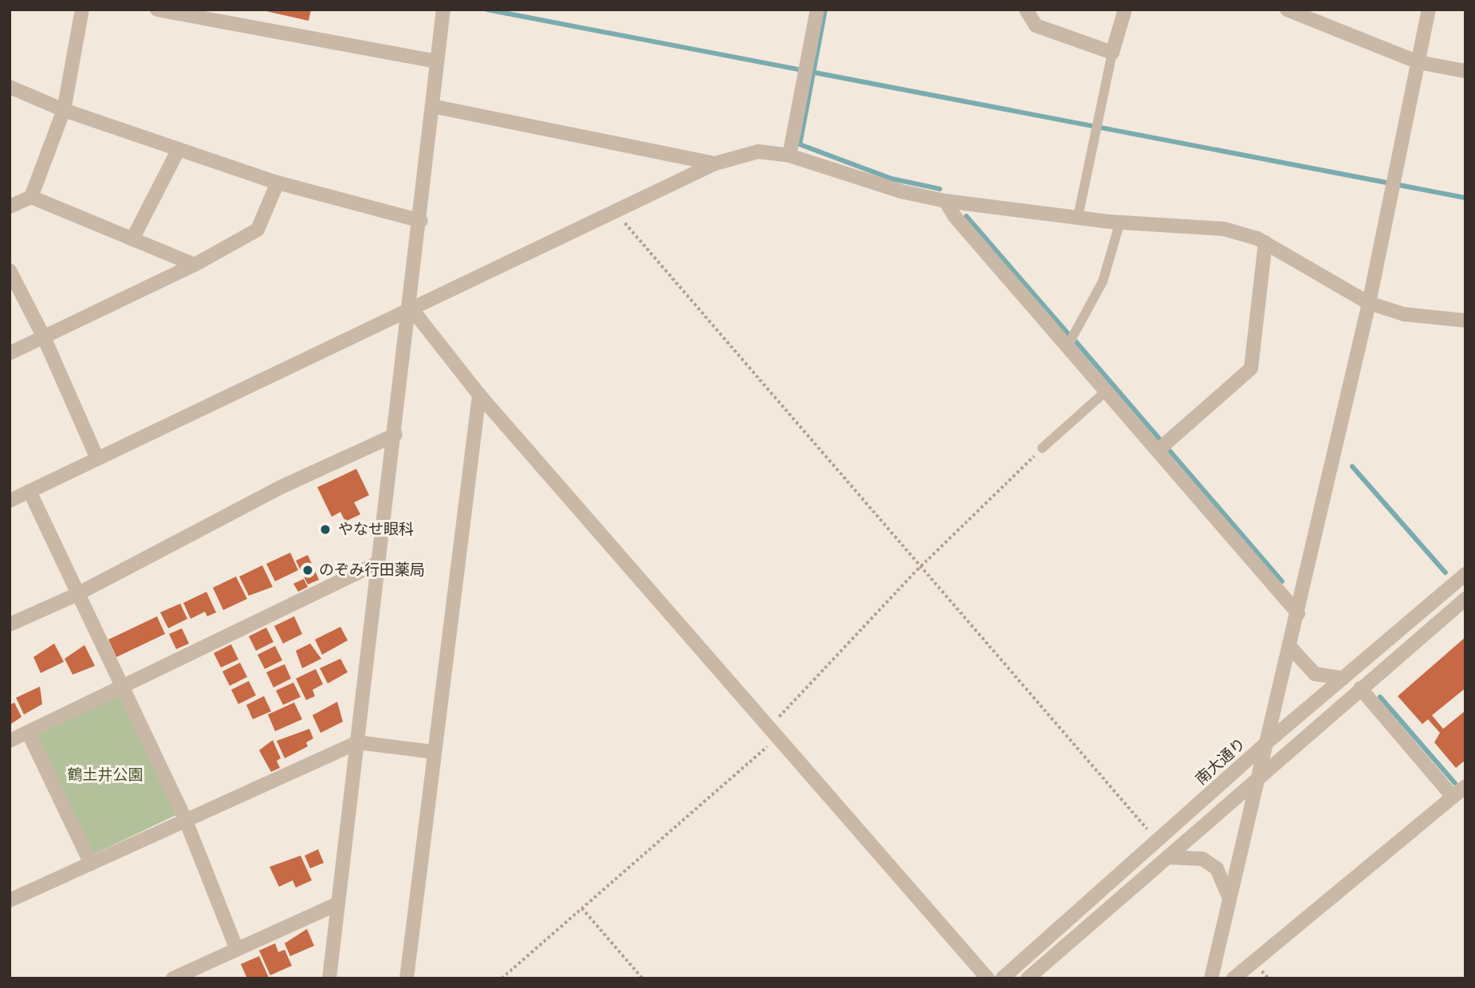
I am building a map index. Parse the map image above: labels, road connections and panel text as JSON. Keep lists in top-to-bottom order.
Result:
{
  "streets": {
    "street": ["南大通り"]
  },
  "parks": ["鶴土井公園"],
  "places": ["やなせ眼科", "のぞみ行田薬局"]
}
